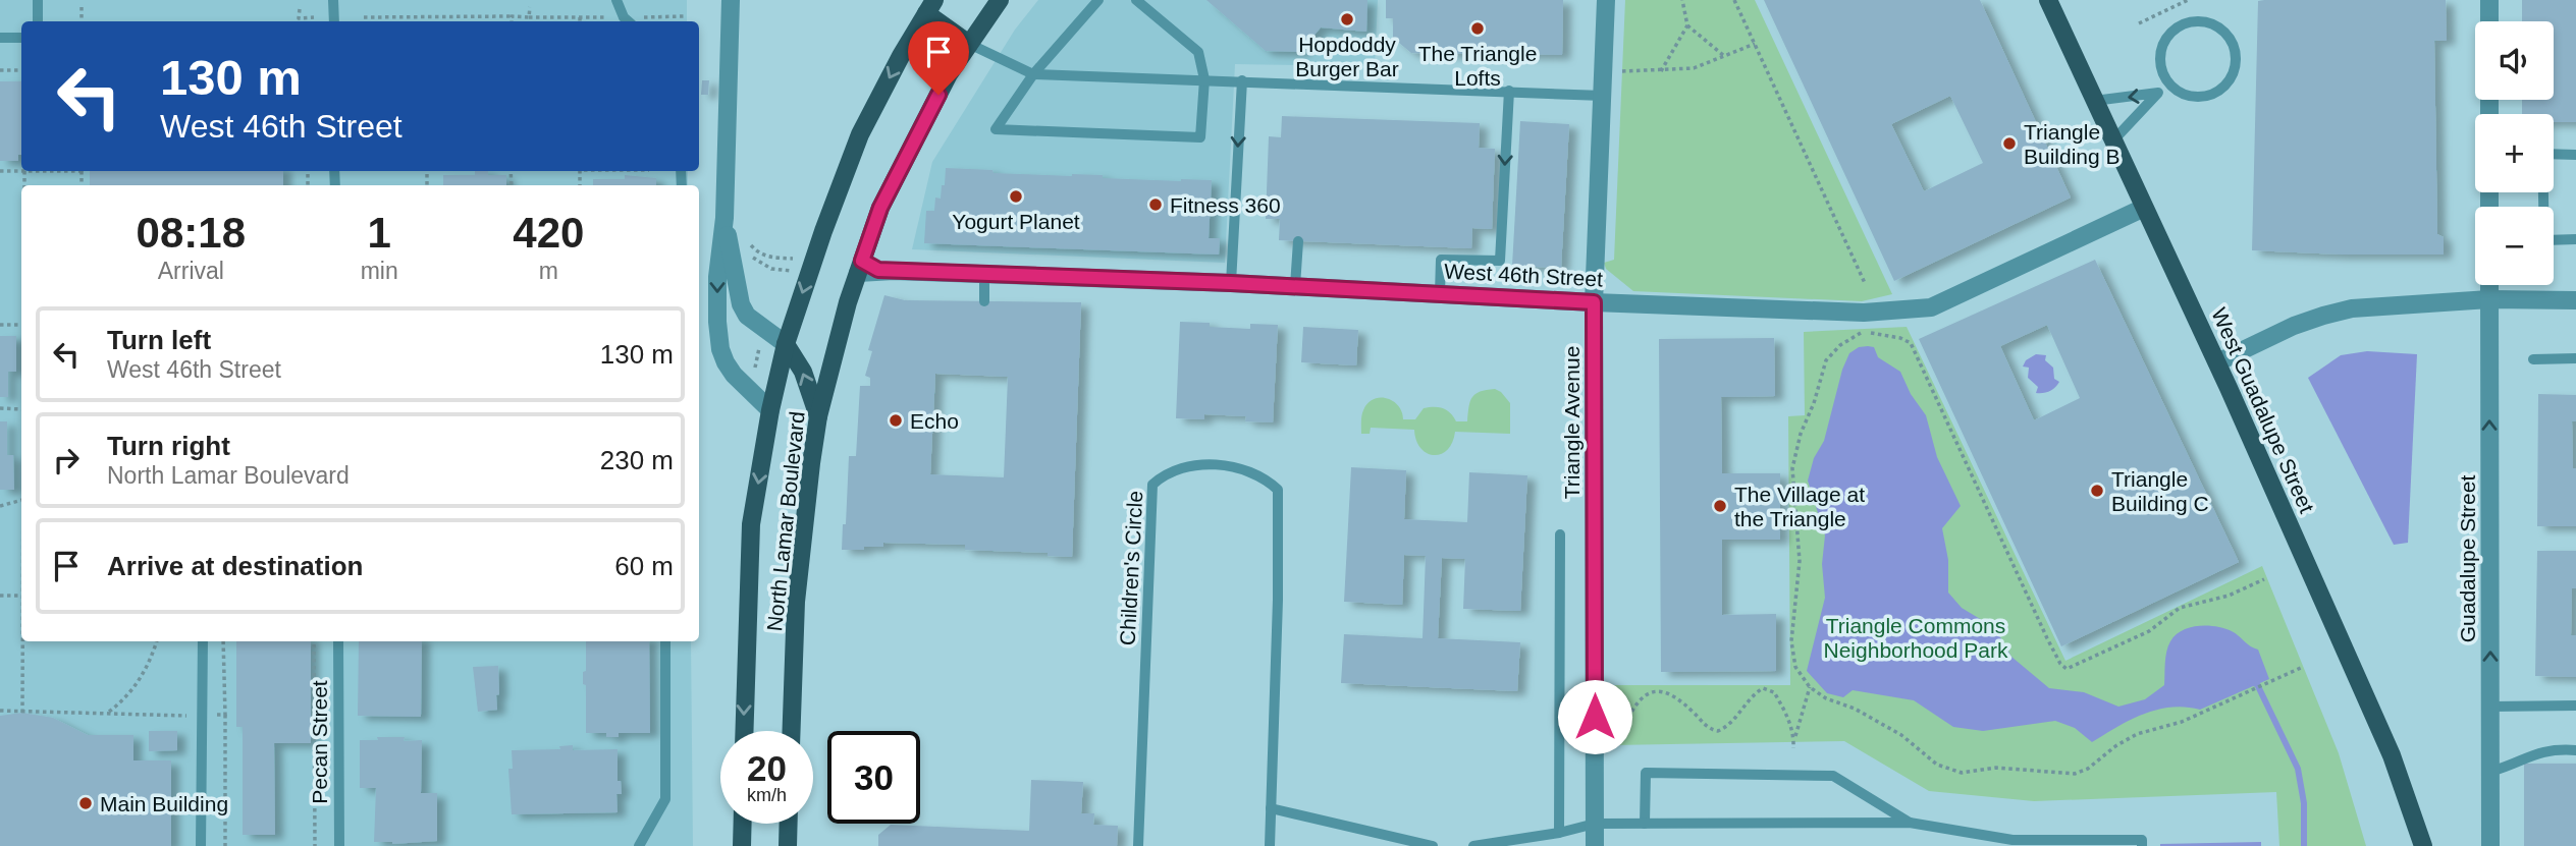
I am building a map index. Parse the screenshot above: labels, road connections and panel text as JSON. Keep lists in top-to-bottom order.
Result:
{
  "streets": {
    "main road": ["West Guadalupe Street", "North Lamar Boulevard"],
    "street": ["West 46th Street", "Triangle Avenue", "Guadalupe Street"],
    "lane": ["Children's Circle", "Pecan Street"]
  },
  "crossings": [
    ["West 46th Street", "West Guadalupe Street"],
    ["West 46th Street", "Triangle Avenue"],
    ["West 46th Street", "North Lamar Boulevard"]
  ],
  "one_way": ["Guadalupe Street"],
  "parks": ["Triangle Commons Neighborhood Park"],
  "places": [
    "Hopdoddy Burger Bar",
    "The Triangle Lofts",
    "Triangle Building B",
    "Yogurt Planet",
    "Fitness 360",
    "Echo",
    "Triangle Building C",
    "The Village at the Triangle",
    "Main Building"
  ],
  "page": {
    "map_buttons": ["+", "−"],
    "turn": ["130 m", "West 46th Street"],
    "eta": [
      "08:18",
      "Arrival",
      "1",
      "min",
      "420",
      "m"
    ],
    "list": [
      {
        "name": "Turn left",
        "note": "West 46th Street",
        "value": "130 m"
      },
      {
        "name": "Turn right",
        "note": "North Lamar Boulevard",
        "value": "230 m"
      },
      {
        "name": "Arrive at destination",
        "value": "60 m"
      }
    ],
    "speed": "20 km/h",
    "limit": "30"
  }
}
